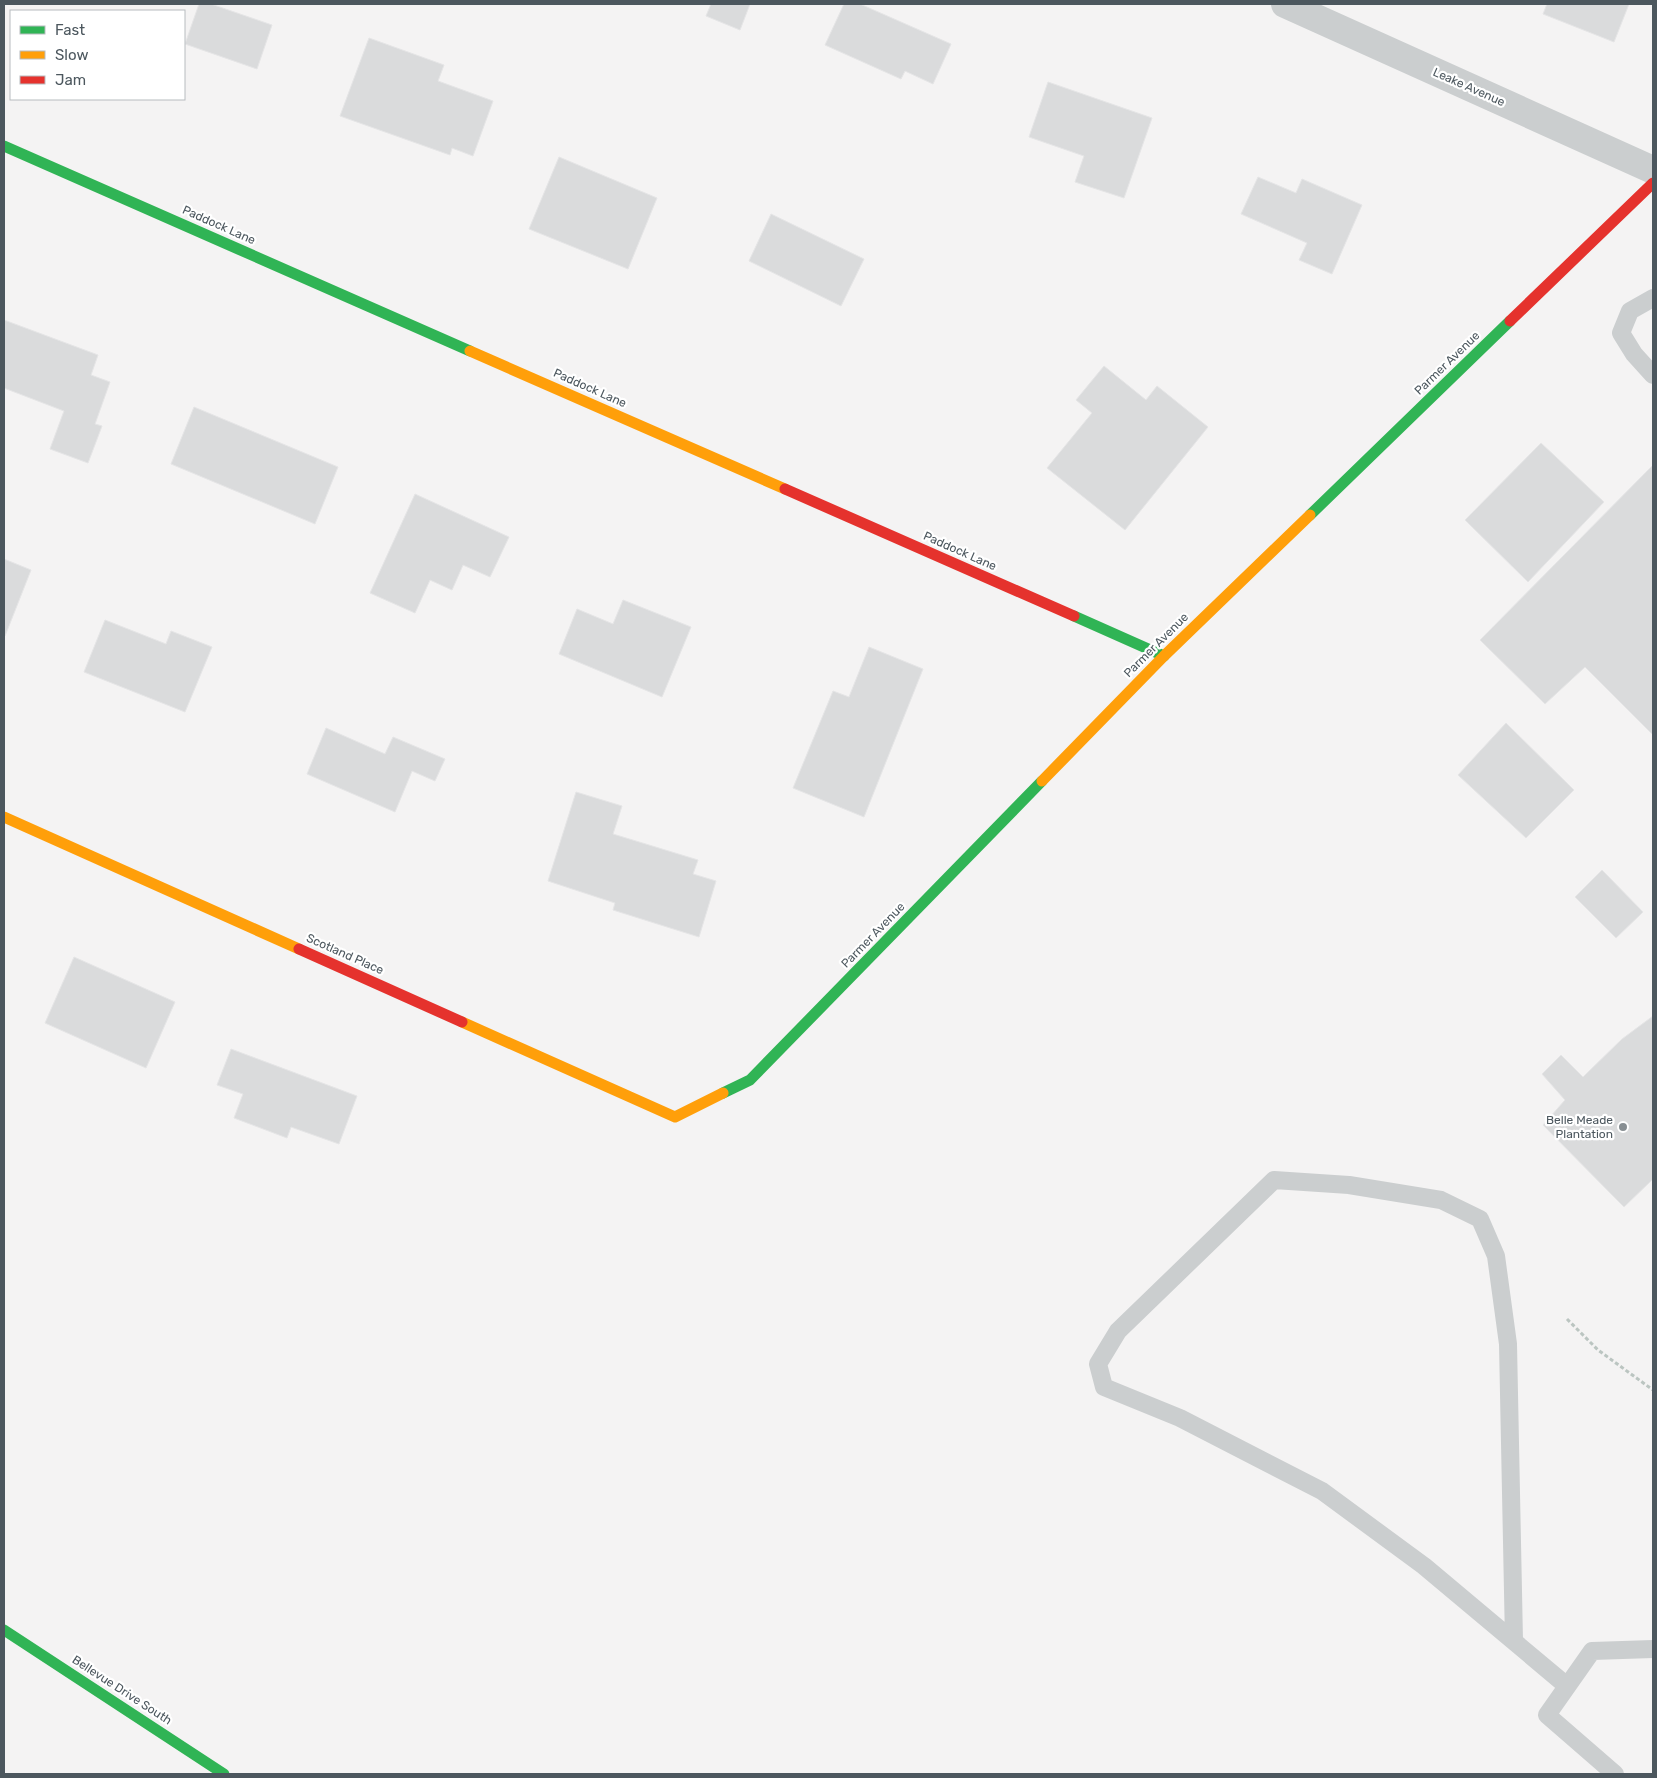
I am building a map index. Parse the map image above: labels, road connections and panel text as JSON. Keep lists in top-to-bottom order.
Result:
{
  "streets": {
    "street": [
      "Leake Avenue",
      "Paddock Lane",
      "Parmer Avenue",
      "Scotland Place",
      "Bellevue Drive South"
    ]
  },
  "crossings": [
    ["Paddock Lane", "Parmer Avenue"],
    ["Parmer Avenue", "Scotland Place"]
  ],
  "places": ["Belle Meade Plantation"],
  "legend": ["Fast", "Slow", "Jam"]
}
